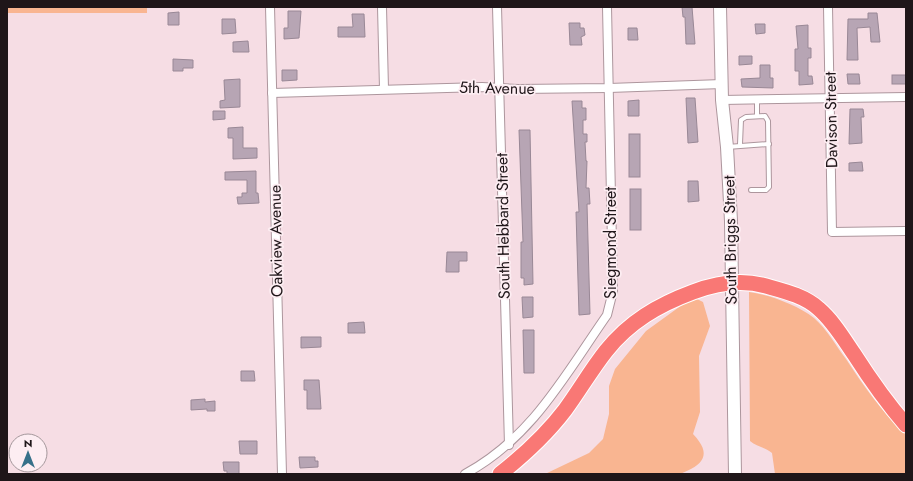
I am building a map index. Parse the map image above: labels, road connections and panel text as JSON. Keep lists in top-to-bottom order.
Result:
{
  "streets": {
    "street": [
      "5th Avenue",
      "Davison Street",
      "South Hebbard Street",
      "South Briggs Street",
      "Oakview Avenue",
      "Siegmond Street"
    ]
  },
  "crossings": [
    ["5th Avenue", "South Hebbard Street"],
    ["5th Avenue", "South Briggs Street"],
    ["5th Avenue", "Oakview Avenue"],
    ["5th Avenue", "Siegmond Street"],
    ["South Hebbard Street", "Siegmond Street"]
  ],
  "north": "top"
}
